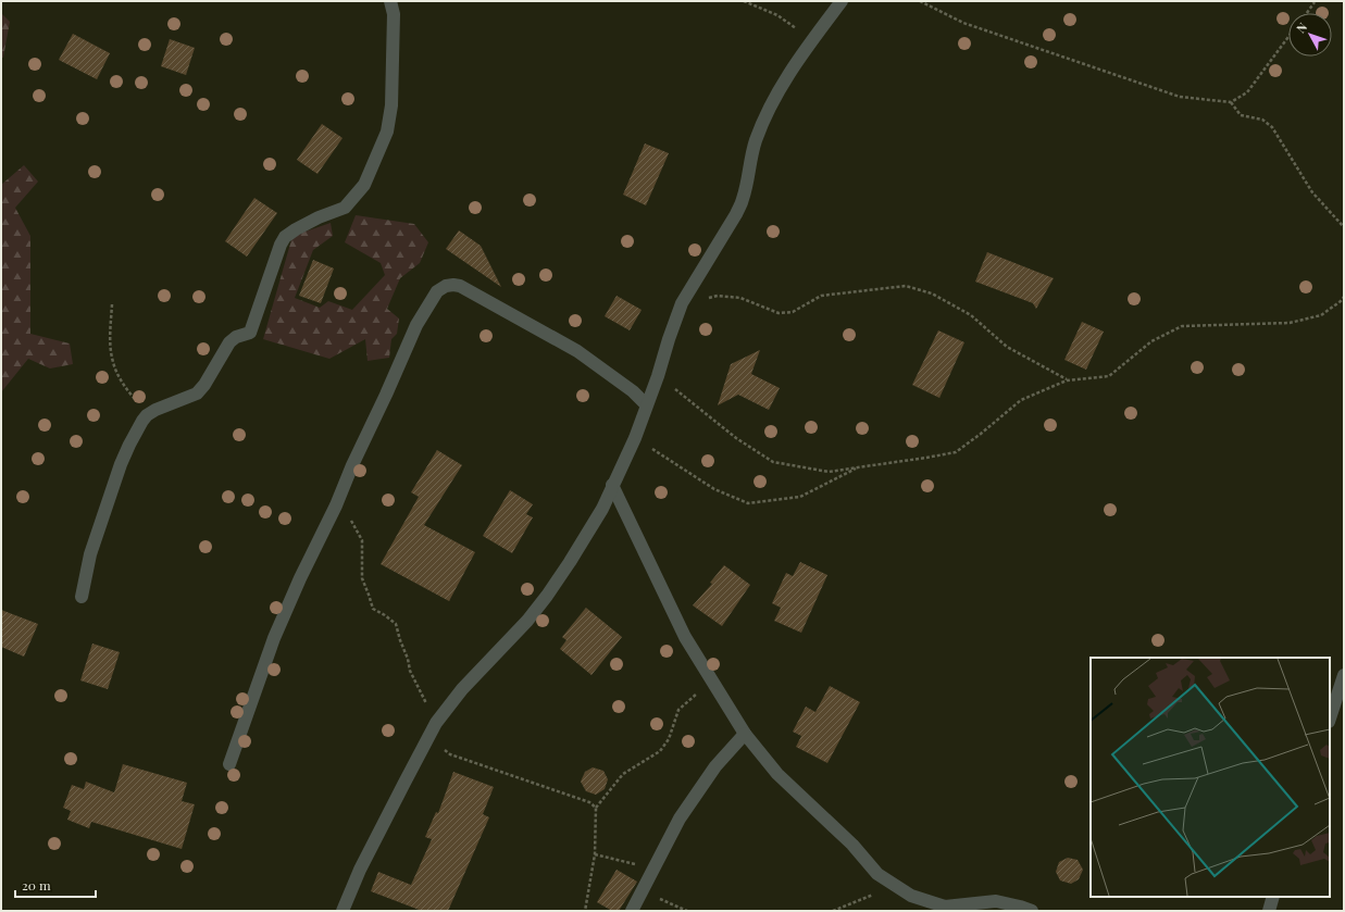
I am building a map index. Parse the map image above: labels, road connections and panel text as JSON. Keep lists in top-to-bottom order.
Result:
{
  "scale_bar": "20 m",
  "north": "top left"
}
